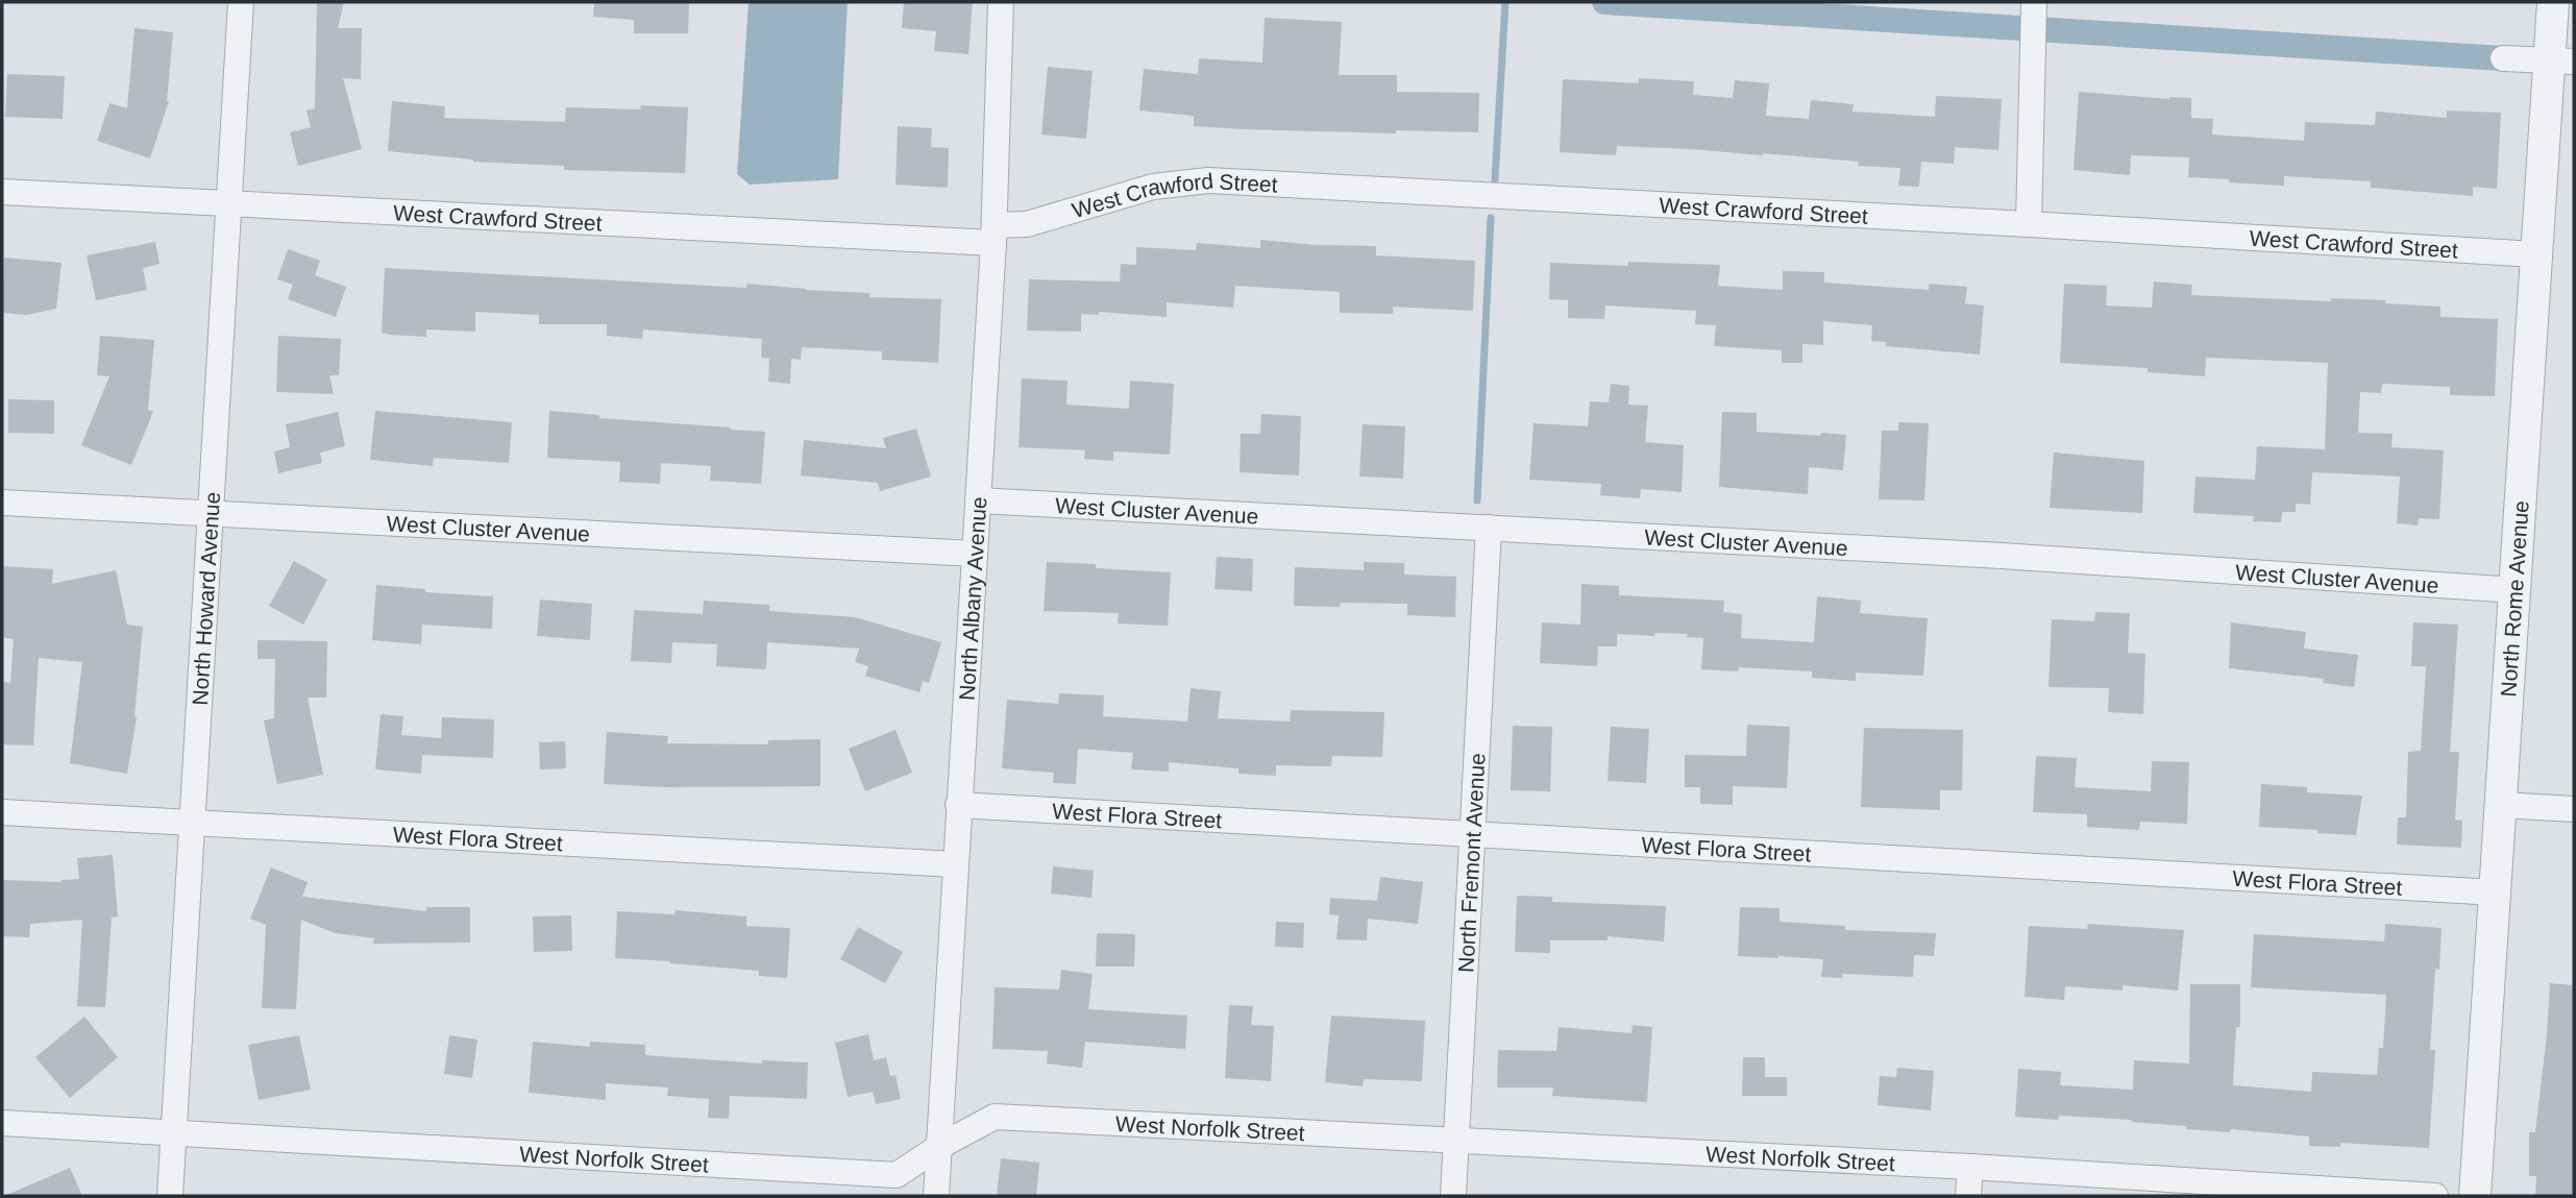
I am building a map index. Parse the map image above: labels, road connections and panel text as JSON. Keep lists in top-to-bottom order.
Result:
{
  "streets": {
    "street": [
      "West Crawford Street",
      "West Cluster Avenue",
      "North Howard Avenue",
      "North Albany Avenue",
      "North Rome Avenue",
      "West Flora Street",
      "North Fremont Avenue",
      "West Norfolk Street"
    ]
  },
  "crossings": [
    ["West Crawford Street", "North Howard Avenue"],
    ["West Crawford Street", "North Albany Avenue"],
    ["West Crawford Street", "North Rome Avenue"],
    ["West Cluster Avenue", "North Howard Avenue"],
    ["West Cluster Avenue", "North Albany Avenue"],
    ["West Cluster Avenue", "North Rome Avenue"],
    ["West Cluster Avenue", "North Fremont Avenue"],
    ["North Howard Avenue", "West Flora Street"],
    ["North Howard Avenue", "West Norfolk Street"],
    ["North Albany Avenue", "West Flora Street"],
    ["North Albany Avenue", "West Norfolk Street"],
    ["North Rome Avenue", "West Flora Street"],
    ["West Flora Street", "North Fremont Avenue"],
    ["North Fremont Avenue", "West Norfolk Street"]
  ]
}
